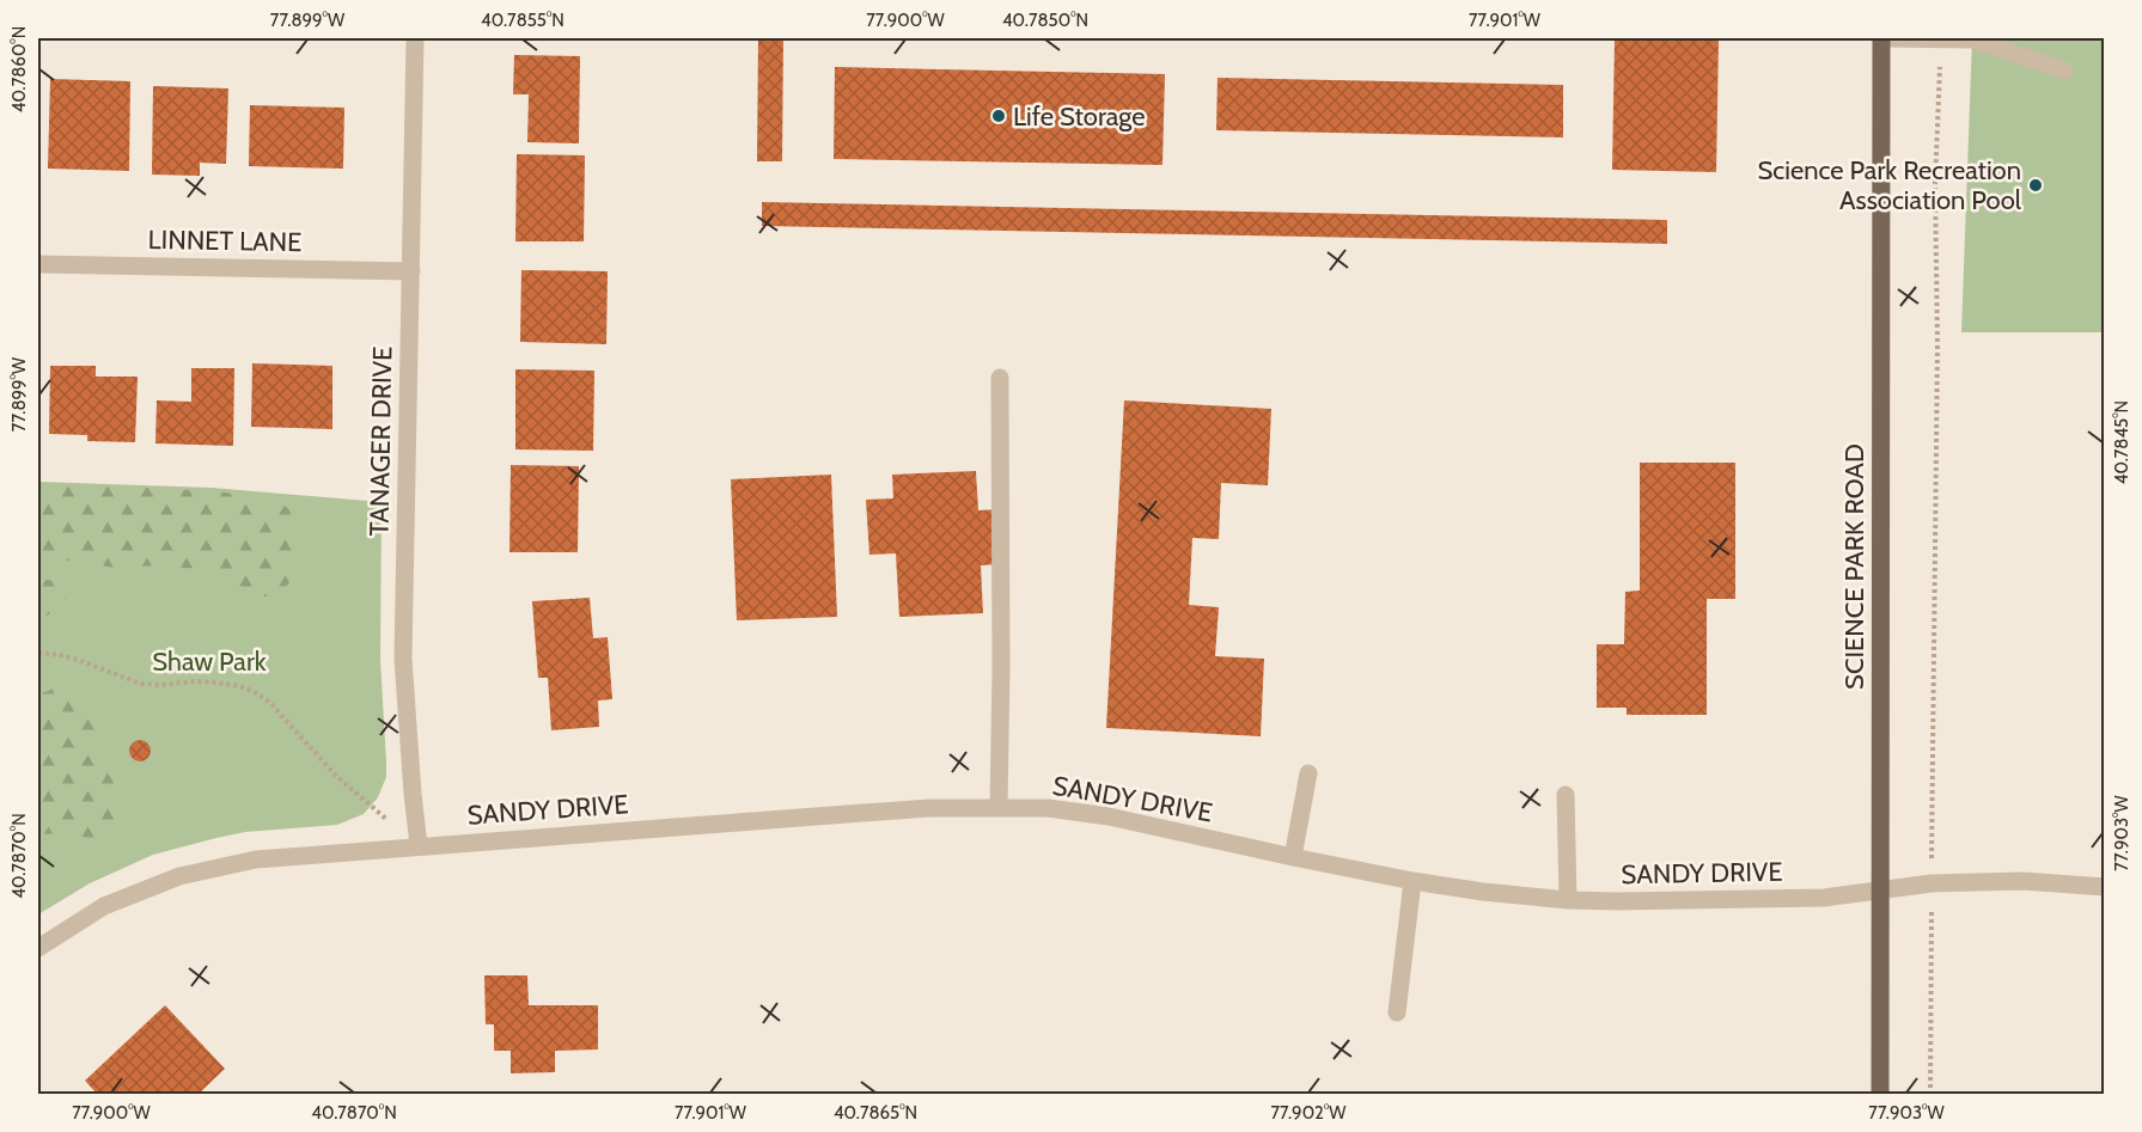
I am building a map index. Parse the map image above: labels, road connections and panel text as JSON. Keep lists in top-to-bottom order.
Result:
{
  "streets": {
    "main road": ["SCIENCE PARK ROAD"],
    "street": ["LINNET LANE", "TANAGER DRIVE", "SANDY DRIVE"]
  },
  "crossings": [
    ["LINNET LANE", "TANAGER DRIVE"],
    ["TANAGER DRIVE", "SANDY DRIVE"],
    ["SCIENCE PARK ROAD", "SANDY DRIVE"]
  ],
  "parks": ["Shaw Park"],
  "places": ["Life Storage", "Science Park Recreation Association Pool"],
  "coordinates": [
    "77.899°W",
    "40.7855°N",
    "77.900°W",
    "40.7850°N",
    "77.901°W",
    "40.7860°N",
    "40.7845°N",
    "77.903°W",
    "40.7870°N",
    "40.7865°N",
    "77.902°W"
  ]
}
